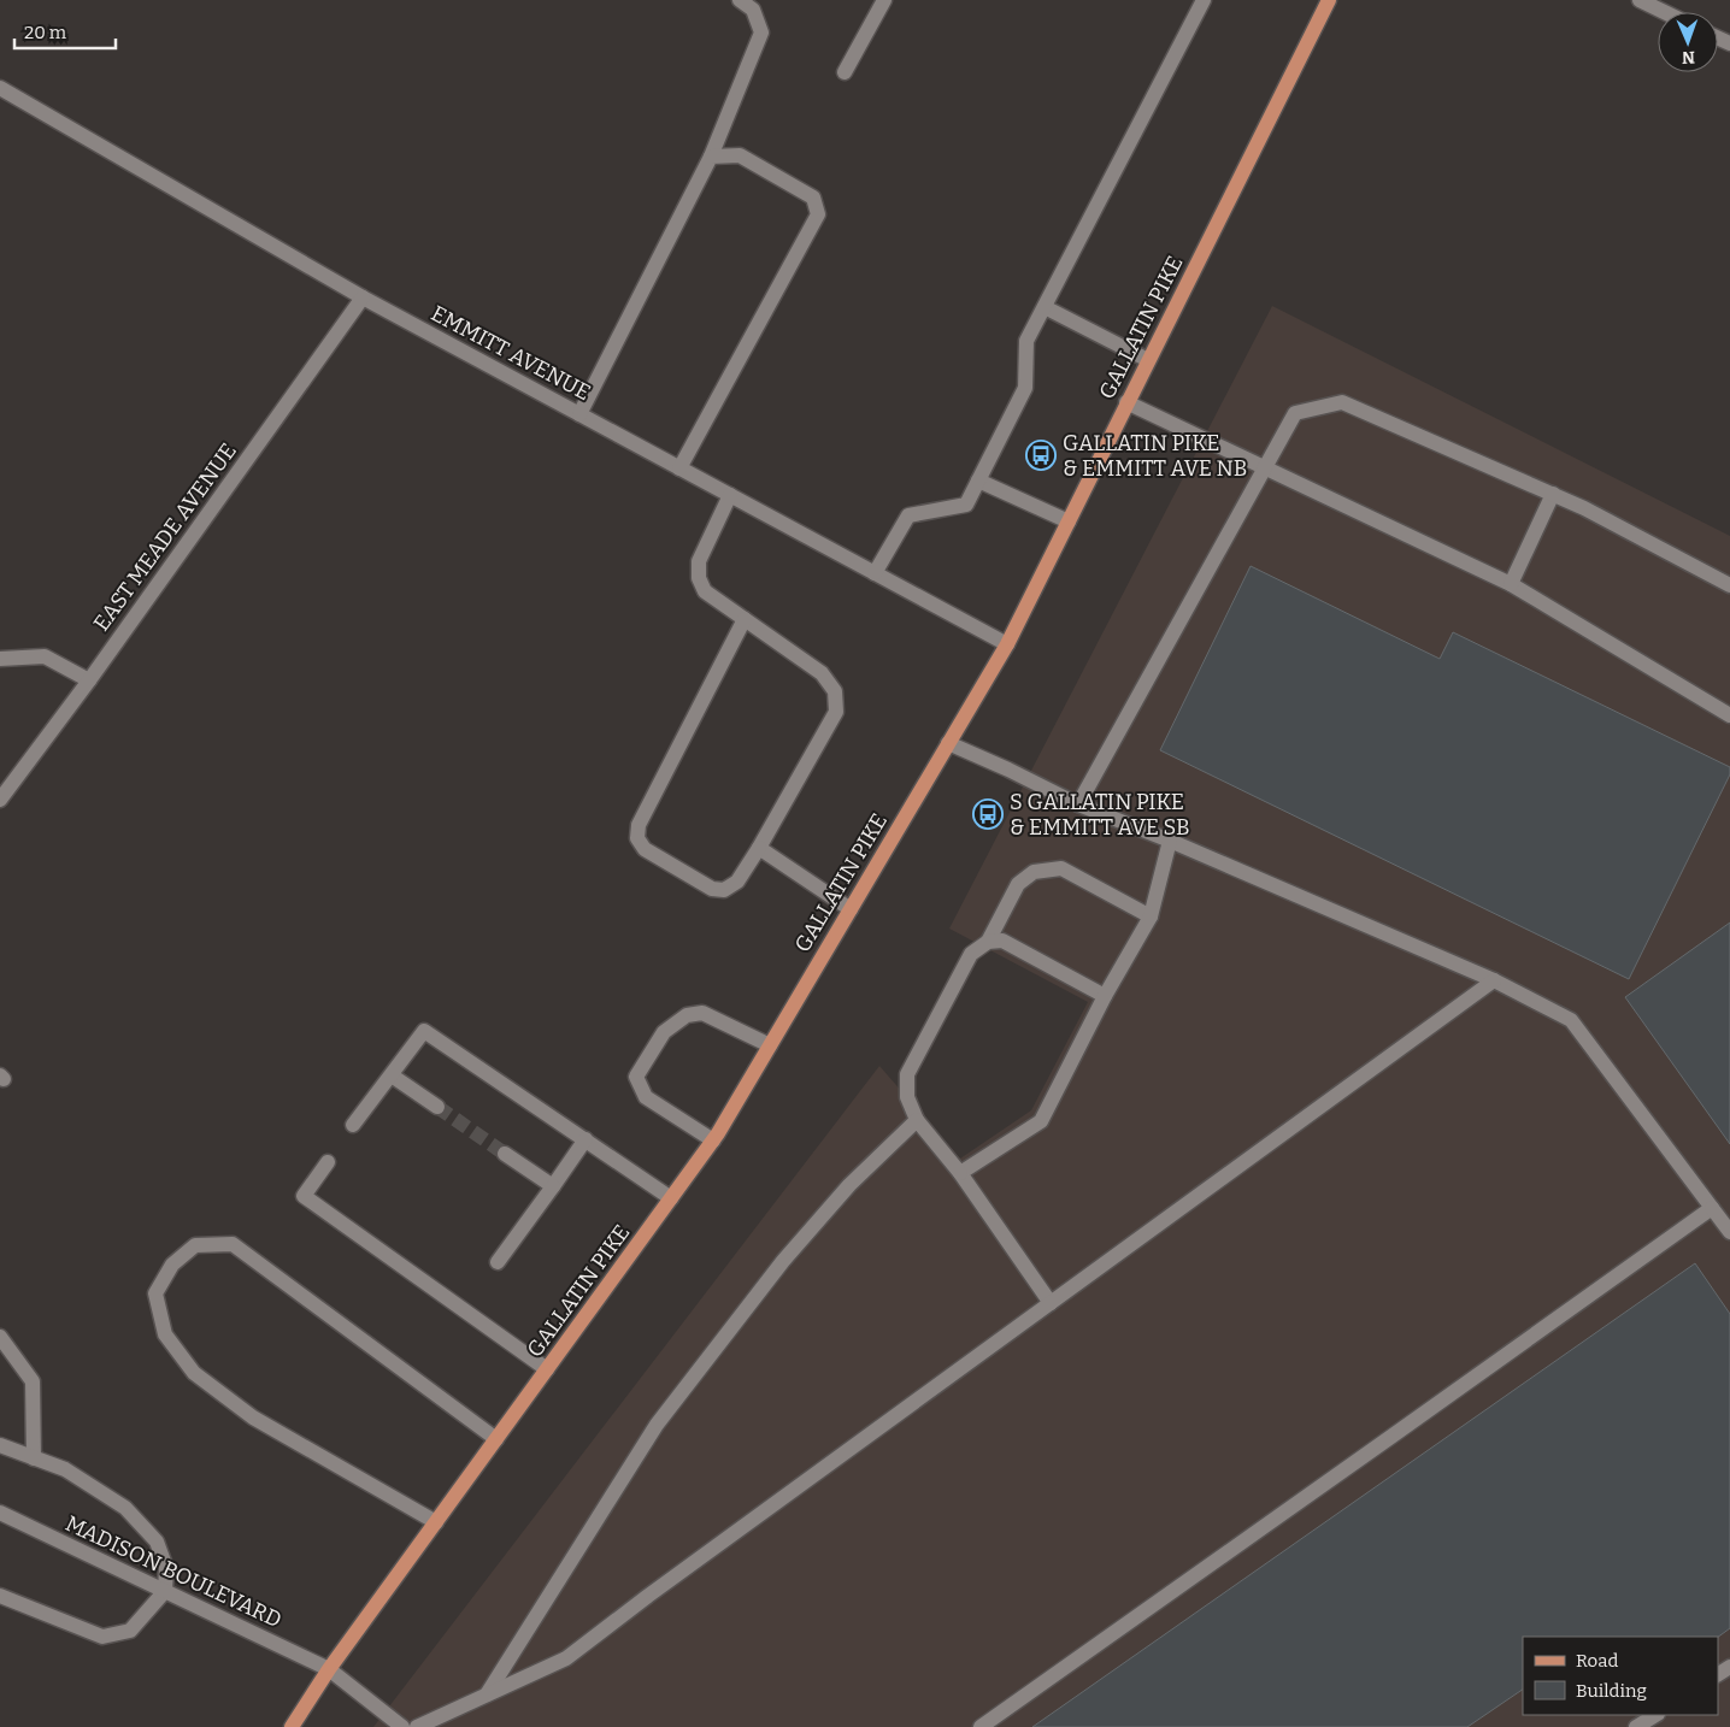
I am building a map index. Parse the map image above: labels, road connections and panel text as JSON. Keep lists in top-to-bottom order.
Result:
{
  "streets": {
    "main road": ["GALLATIN PIKE"],
    "street": ["EMMITT AVENUE", "EAST MEADE AVENUE", "MADISON BOULEVARD"]
  },
  "crossings": [
    ["GALLATIN PIKE", "EMMITT AVENUE"],
    ["GALLATIN PIKE", "MADISON BOULEVARD"],
    ["EMMITT AVENUE", "EAST MEADE AVENUE"]
  ],
  "places": {
    "bus stop": ["GALLATIN PIKE & EMMITT AVE NB", "S GALLATIN PIKE & EMMITT AVE SB"]
  },
  "legend": ["Road", "Building"],
  "scale_bar": "20 m",
  "north": "bottom"
}
